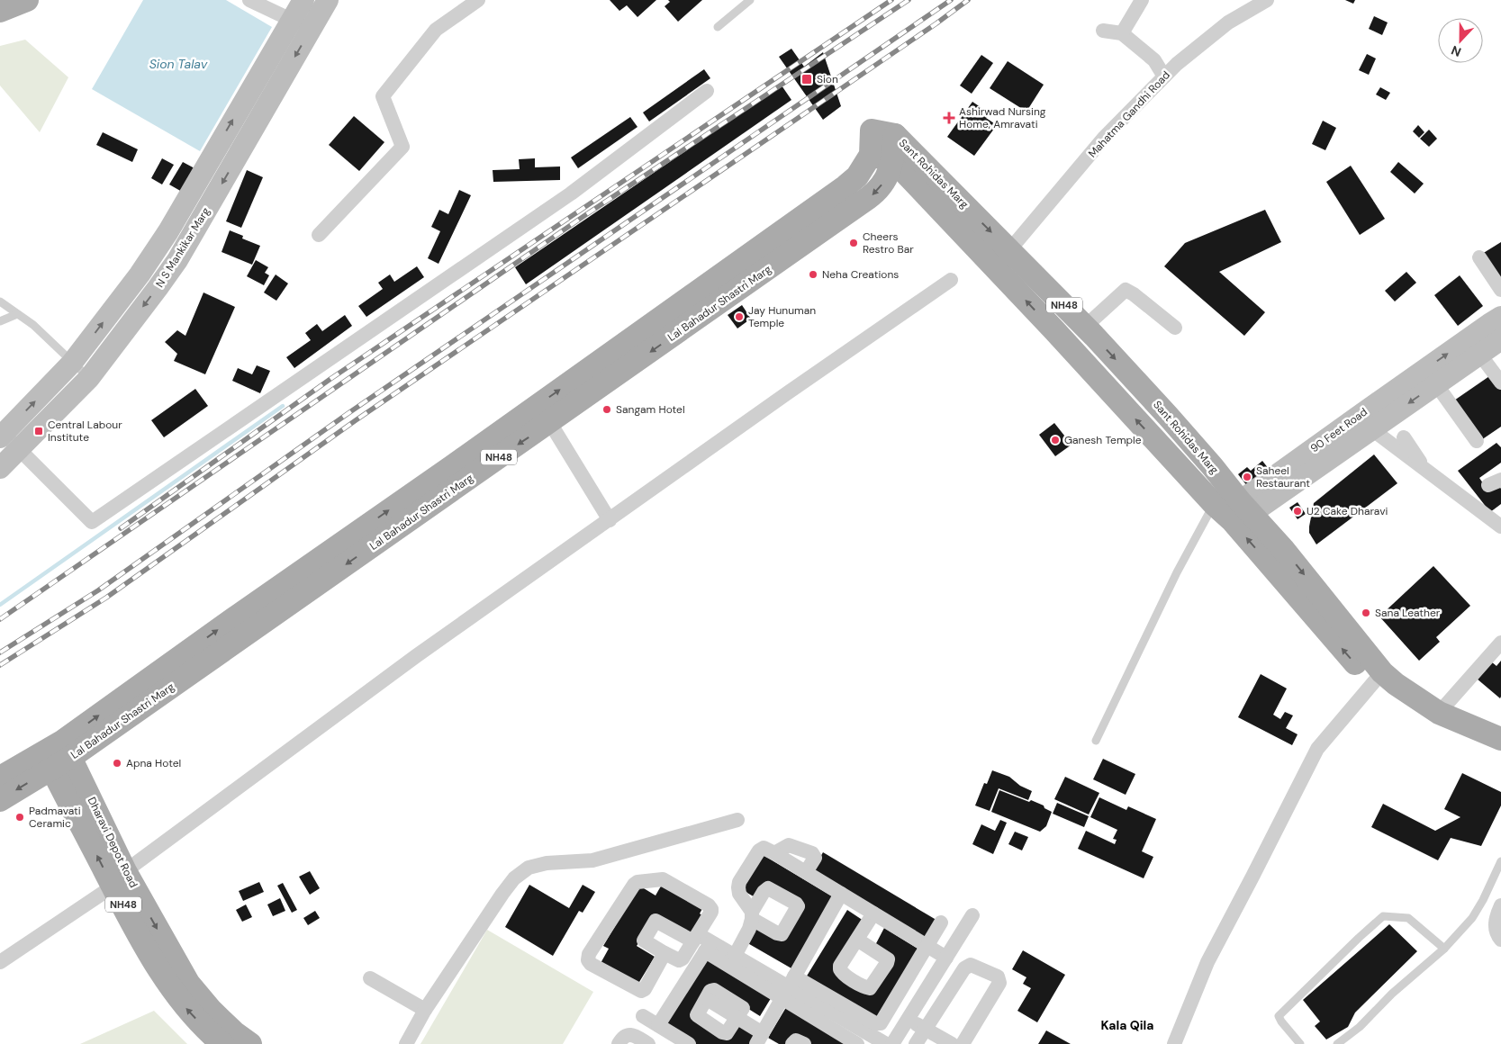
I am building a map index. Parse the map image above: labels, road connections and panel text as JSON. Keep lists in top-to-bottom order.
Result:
{
  "streets": {
    "main road": [
      "Sant Rohidas Marg",
      "N S Mankikar Marg",
      "Lal Bahadur Shastri Marg",
      "NH48",
      "90 Feet Road",
      "Dharavi Depot Road"
    ],
    "street": ["Mahatma Gandhi Road"]
  },
  "crossings": [
    ["Mahatma Gandhi Road", "Sant Rohidas Marg"],
    ["Sant Rohidas Marg", "Lal Bahadur Shastri Marg"],
    ["Sant Rohidas Marg", "90 Feet Road"],
    ["Lal Bahadur Shastri Marg", "Dharavi Depot Road"],
    ["NH48", "Dharavi Depot Road"]
  ],
  "districts": ["Kala Qila"],
  "water": ["Sion Talav"],
  "places": {
    "transit": ["Sion", "Central Labour Institute"],
    "health": ["Ashirwad Nursing Home, Amravati"],
    "other": [
      "Cheers Restro Bar",
      "Neha Creations",
      "Jay Hunuman Temple",
      "Sangam Hotel",
      "Ganesh Temple",
      "Saheel Restaurant",
      "U2 Cake Dharavi",
      "Sana Leather",
      "Apna Hotel",
      "Padmavati Ceramic"
    ]
  },
  "north": "bottom"
}
